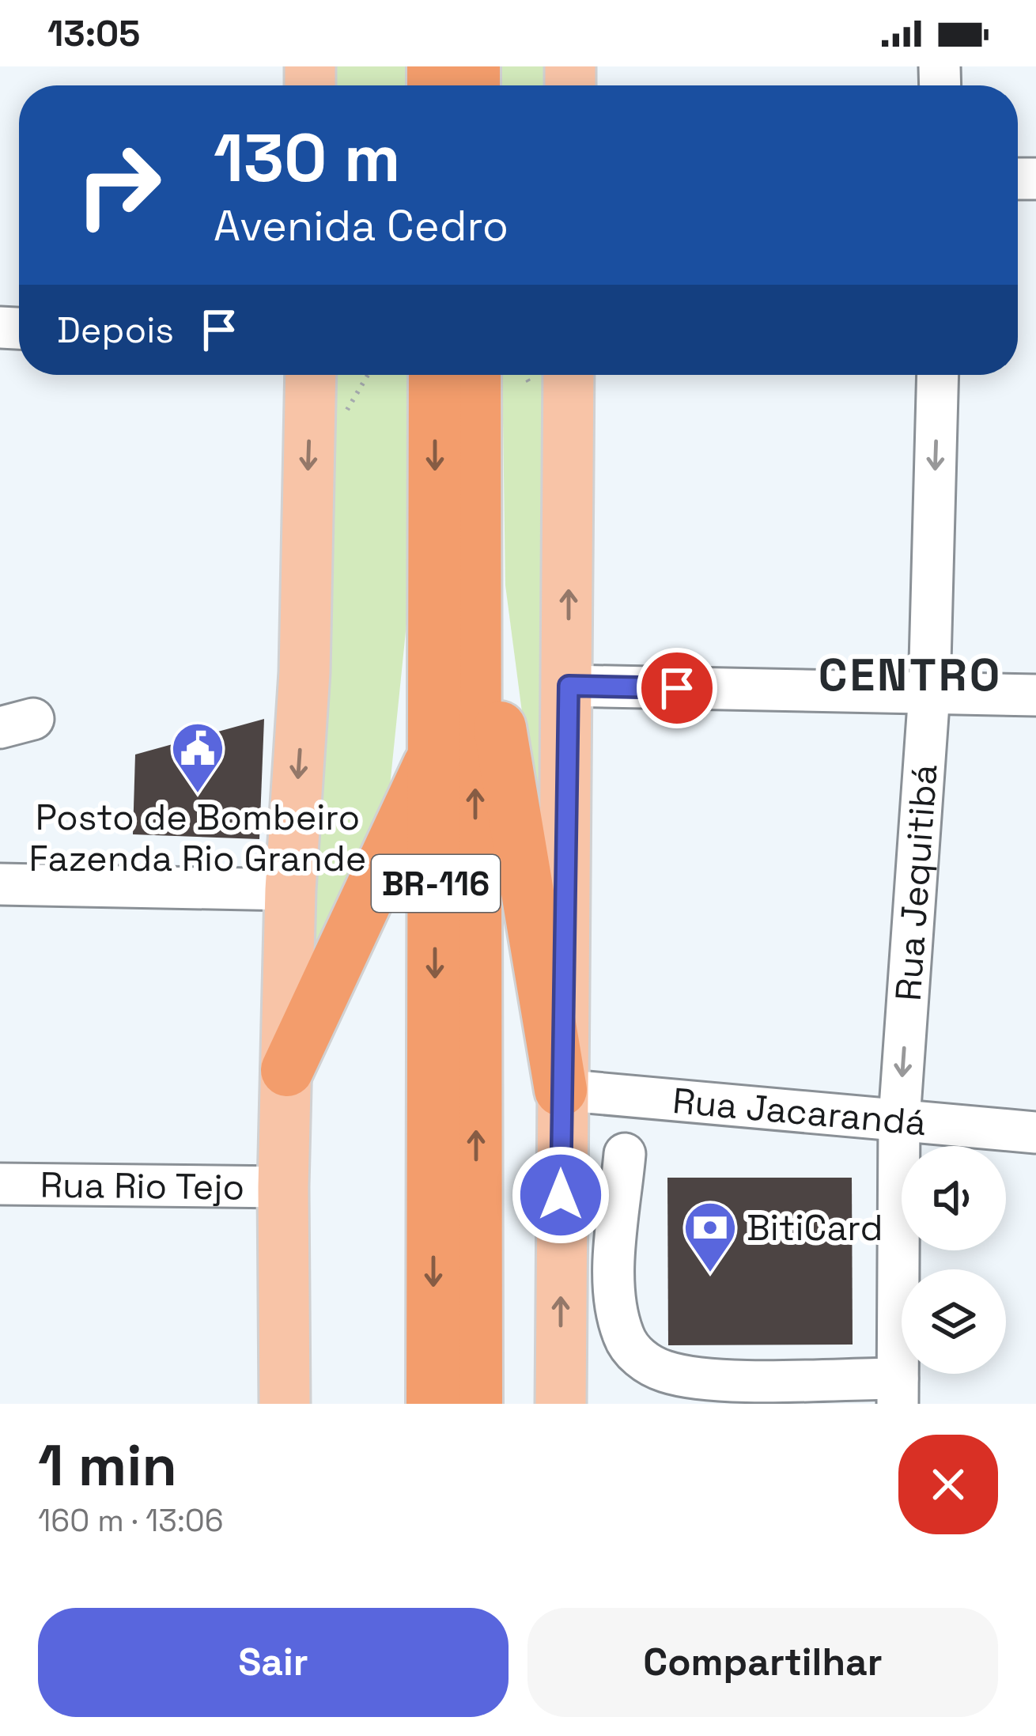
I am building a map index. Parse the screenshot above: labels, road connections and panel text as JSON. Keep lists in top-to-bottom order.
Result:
{
  "streets": {
    "highway": ["BR-116"],
    "street": ["Rua Jequitibá", "Rua Jacarandá", "Rua Rio Tejo"]
  },
  "crossings": [
    ["Rua Jequitibá", "Rua Jacarandá"]
  ],
  "one_way": ["Rua Jequitibá"],
  "districts": ["CENTRO"],
  "places": {
    "public building": ["Posto de Bombeiro Fazenda Rio Grande"],
    "bank": ["BitiCard"]
  },
  "page": {
    "status": "13:05",
    "turn": ["130 m", "Avenida Cedro"],
    "then": "Depois",
    "heading": ["1 min", "160 m · 13:06"],
    "buttons": ["Sair", "Compartilhar"]
  }
}
